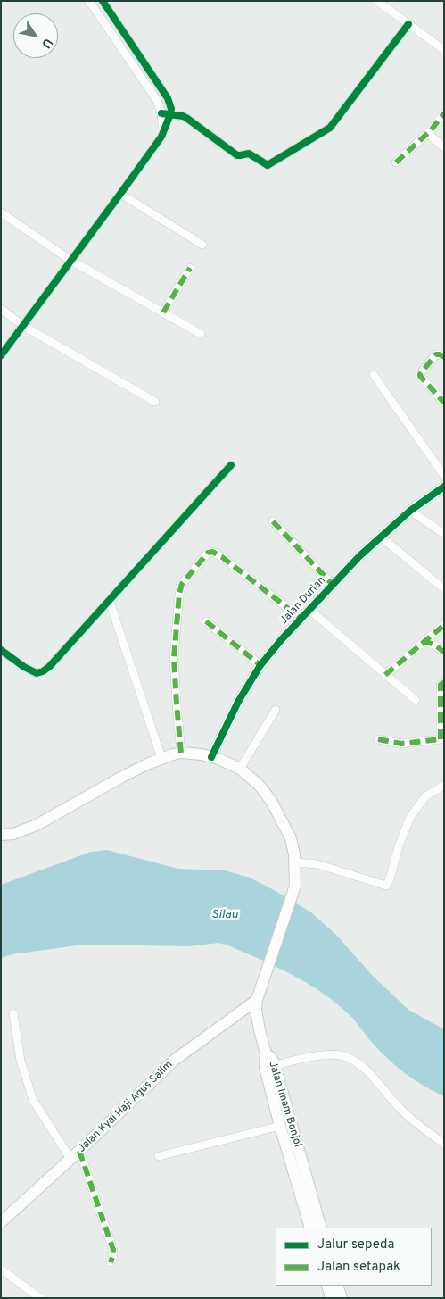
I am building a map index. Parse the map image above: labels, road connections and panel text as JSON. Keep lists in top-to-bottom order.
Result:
{
  "streets": {
    "main road": ["Jalan Imam Bonjol", "Jalan Kyai Haji Agus Salim"],
    "street": ["Jalan Durian"]
  },
  "crossings": [
    ["Jalan Imam Bonjol", "Jalan Kyai Haji Agus Salim"]
  ],
  "water": ["Silau"],
  "legend": ["Jalur sepeda", "Jalan setapak"],
  "north": "bottom right"
}
